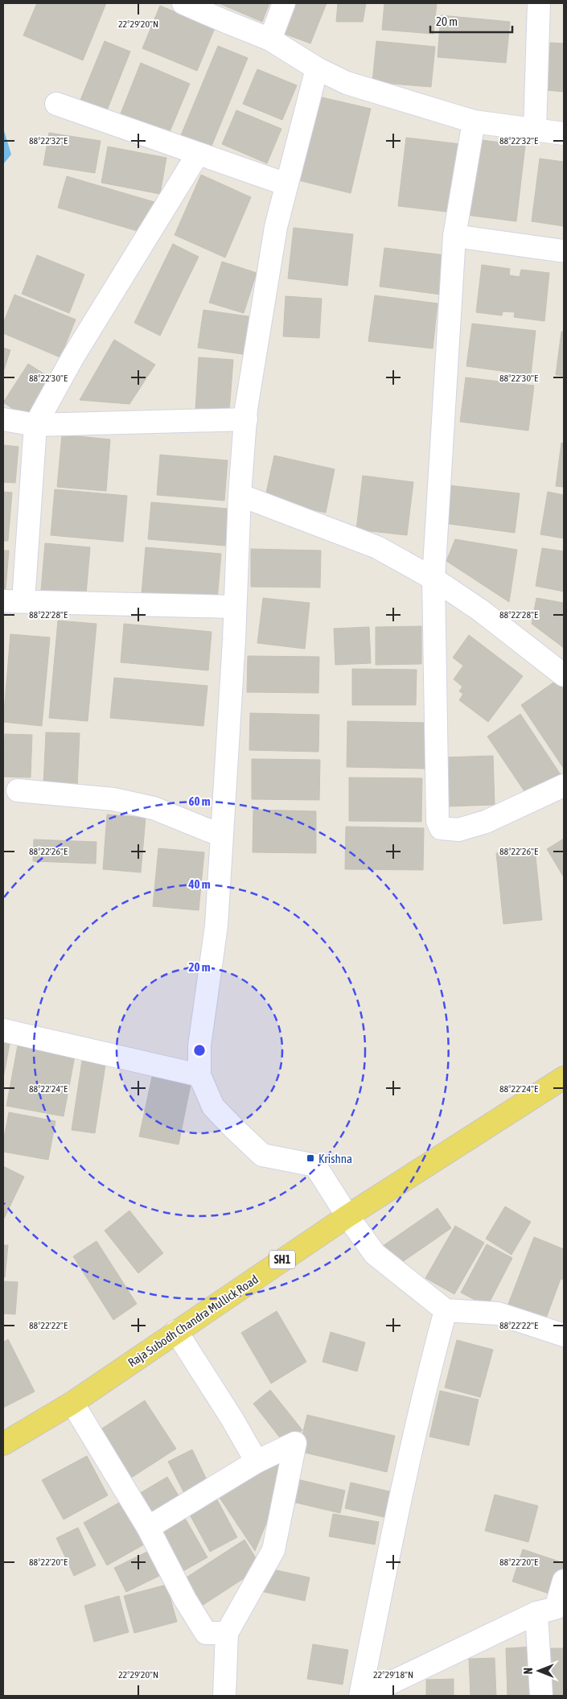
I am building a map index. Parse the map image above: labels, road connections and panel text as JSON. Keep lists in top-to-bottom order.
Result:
{
  "streets": {
    "main road": ["SH1", "Raja Subodh Chandra Mullick Road"]
  },
  "places": {
    "transit": ["Krishna"]
  },
  "scale_bar": "20 m",
  "north": "left",
  "coordinates": [
    "22°29'20\"N",
    "88°22'32\"E",
    "88°22'30\"E",
    "88°22'28\"E",
    "88°22'26\"E",
    "88°22'24\"E",
    "88°22'22\"E",
    "88°22'20\"E",
    "22°29'18\"N"
  ],
  "rings": ["60 m", "40 m", "20 m"]
}
